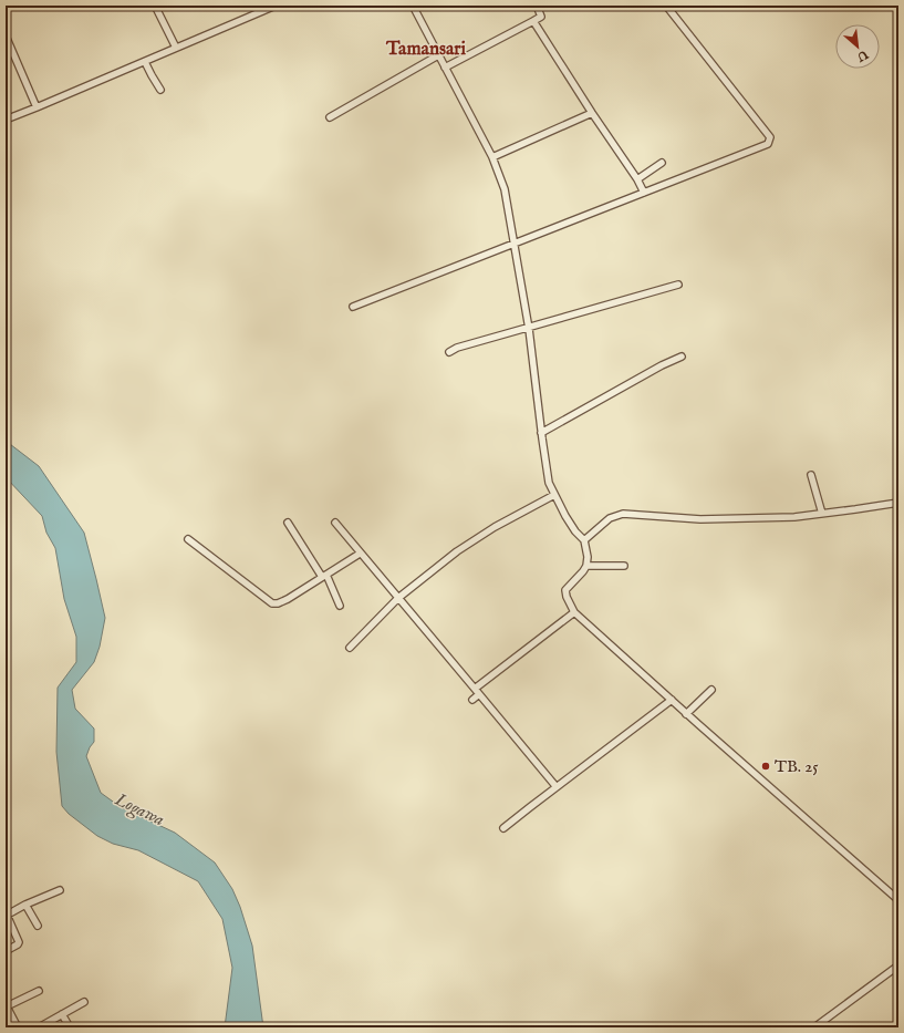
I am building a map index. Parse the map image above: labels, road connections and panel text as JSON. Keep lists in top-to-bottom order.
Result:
{
  "districts": ["Tamansari"],
  "water": ["Logawa"],
  "places": ["TB. 25"],
  "north": "bottom right"
}
